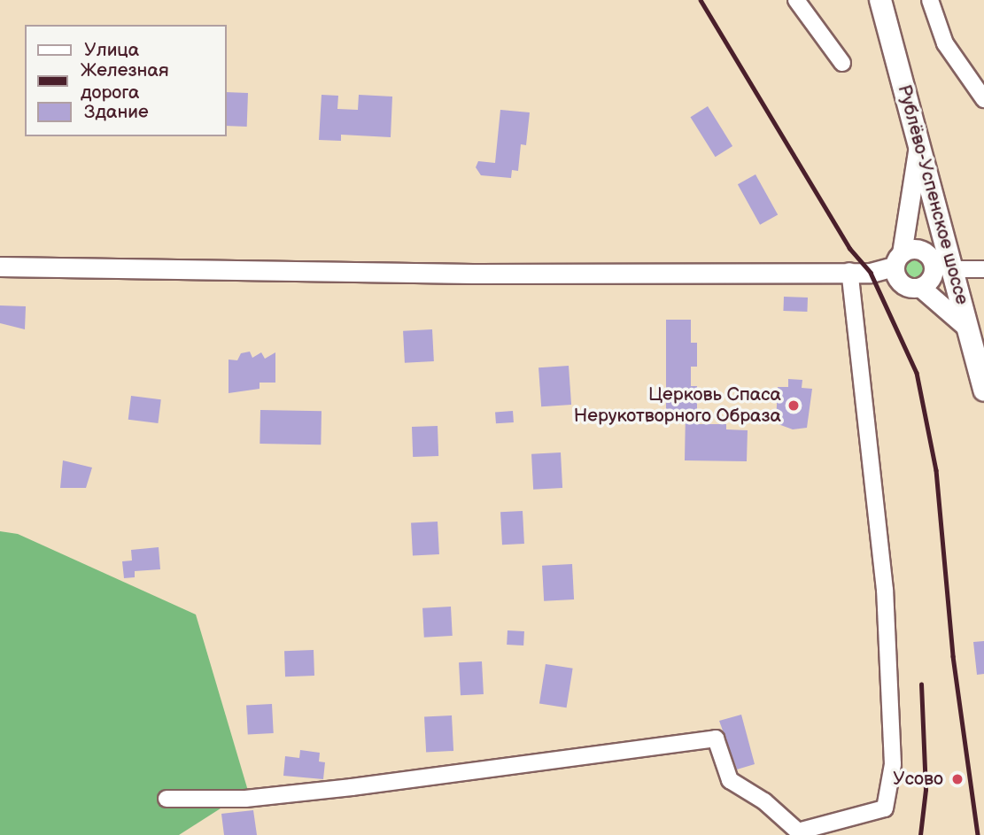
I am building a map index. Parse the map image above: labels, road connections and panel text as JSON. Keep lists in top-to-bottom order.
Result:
{
  "streets": {
    "main road": ["Рублёво-Успенское шоссе"]
  },
  "places": ["Церковь Спаса Нерукотворного Образа", "Усово"],
  "legend": ["Улица", "Железная дорога", "Здание"]
}
